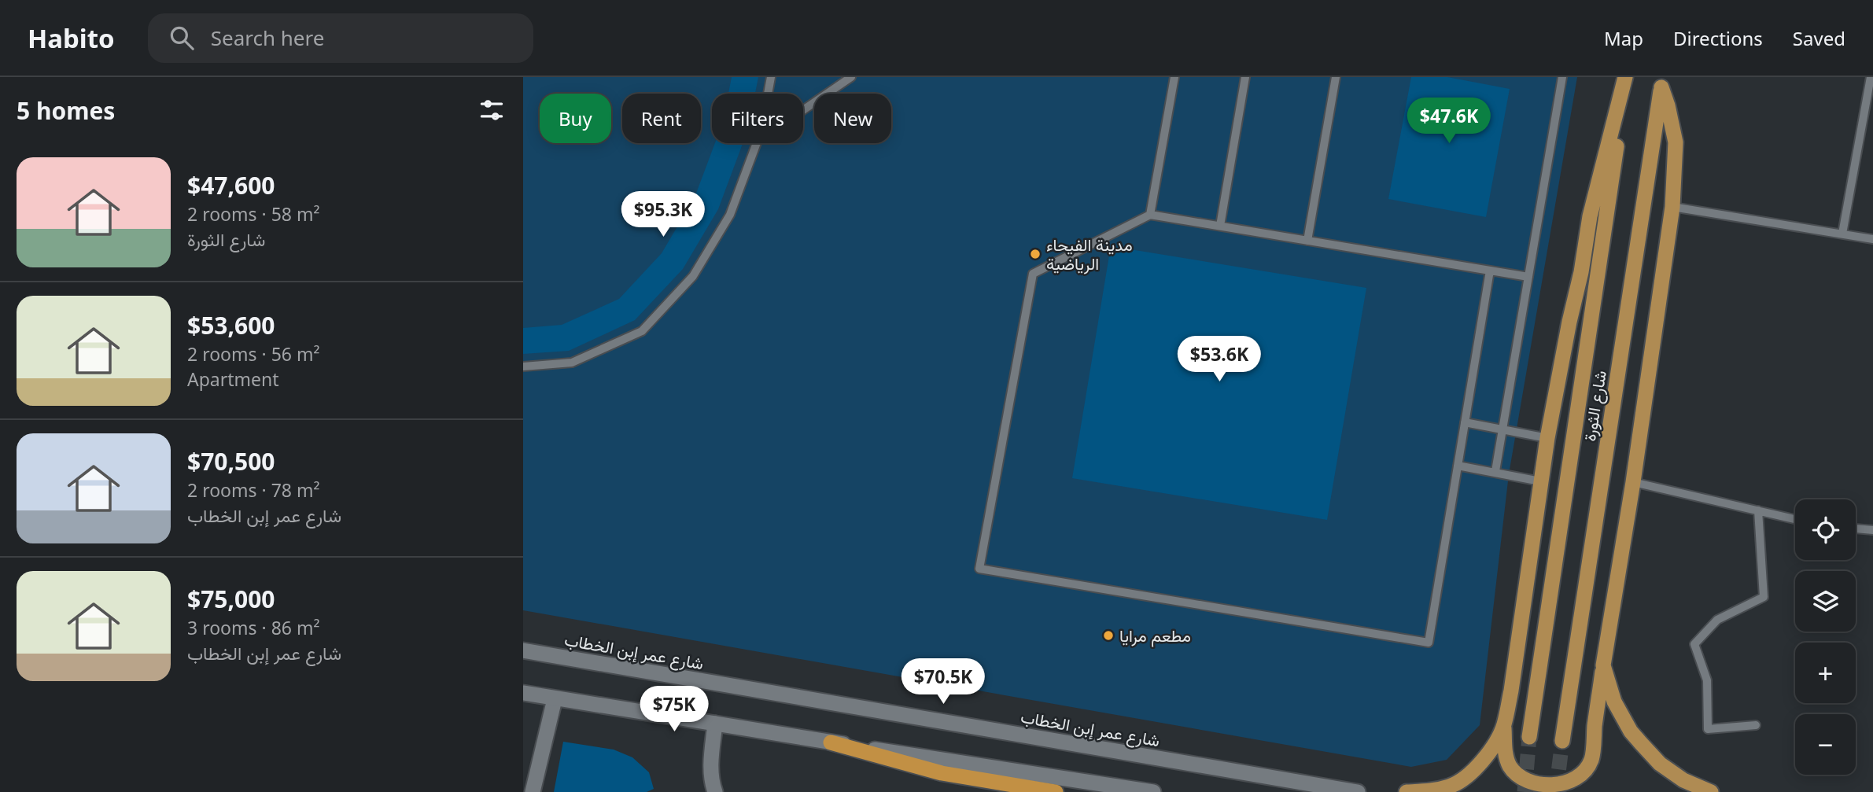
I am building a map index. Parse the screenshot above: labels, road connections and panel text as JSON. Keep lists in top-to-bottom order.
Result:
{
  "streets": {
    "main road": ["شارع الثورة", "شارع عمر إبن الخطاب"]
  },
  "places": ["مدينة الفيحاء الرياضية", "مطعم مرايا"],
  "page": {
    "header": "Habito",
    "search": "Search here",
    "nav": ["Map", "Directions", "Saved"],
    "heading": "5 homes",
    "chip": [
      "Buy",
      "Rent",
      "Filters",
      "New"
    ],
    "price": [
      "$47.6K",
      "$95.3K",
      "$53.6K",
      "$70.5K",
      "$75K"
    ],
    "list": [
      {
        "name": "$47,600",
        "note": "2 rooms · 58 m² · شارع الثورة"
      },
      {
        "name": "$53,600",
        "note": "2 rooms · 56 m² · Apartment"
      },
      {
        "name": "$70,500",
        "note": "2 rooms · 78 m² · شارع عمر إبن الخطاب"
      },
      {
        "name": "$75,000",
        "note": "3 rooms · 86 m² · شارع عمر إبن الخطاب"
      }
    ],
    "map_buttons": ["+", "−"]
  }
}
